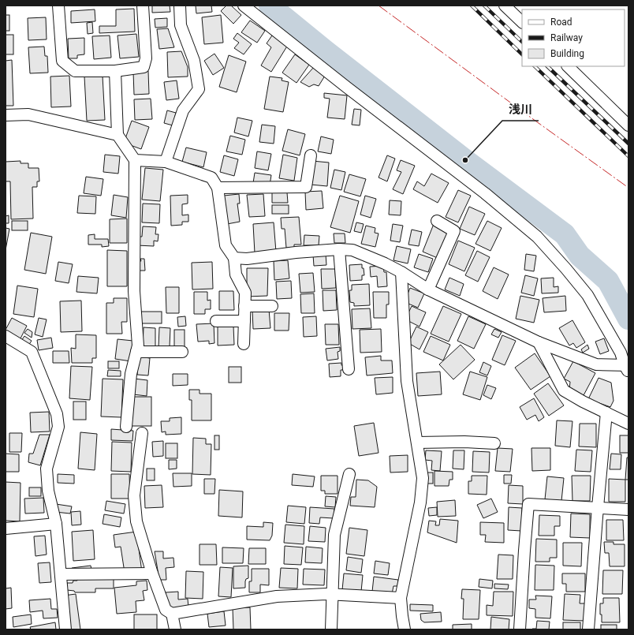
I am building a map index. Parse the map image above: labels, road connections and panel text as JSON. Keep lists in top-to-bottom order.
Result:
{
  "places": ["浅川"],
  "legend": ["Road", "Railway", "Building"]
}
